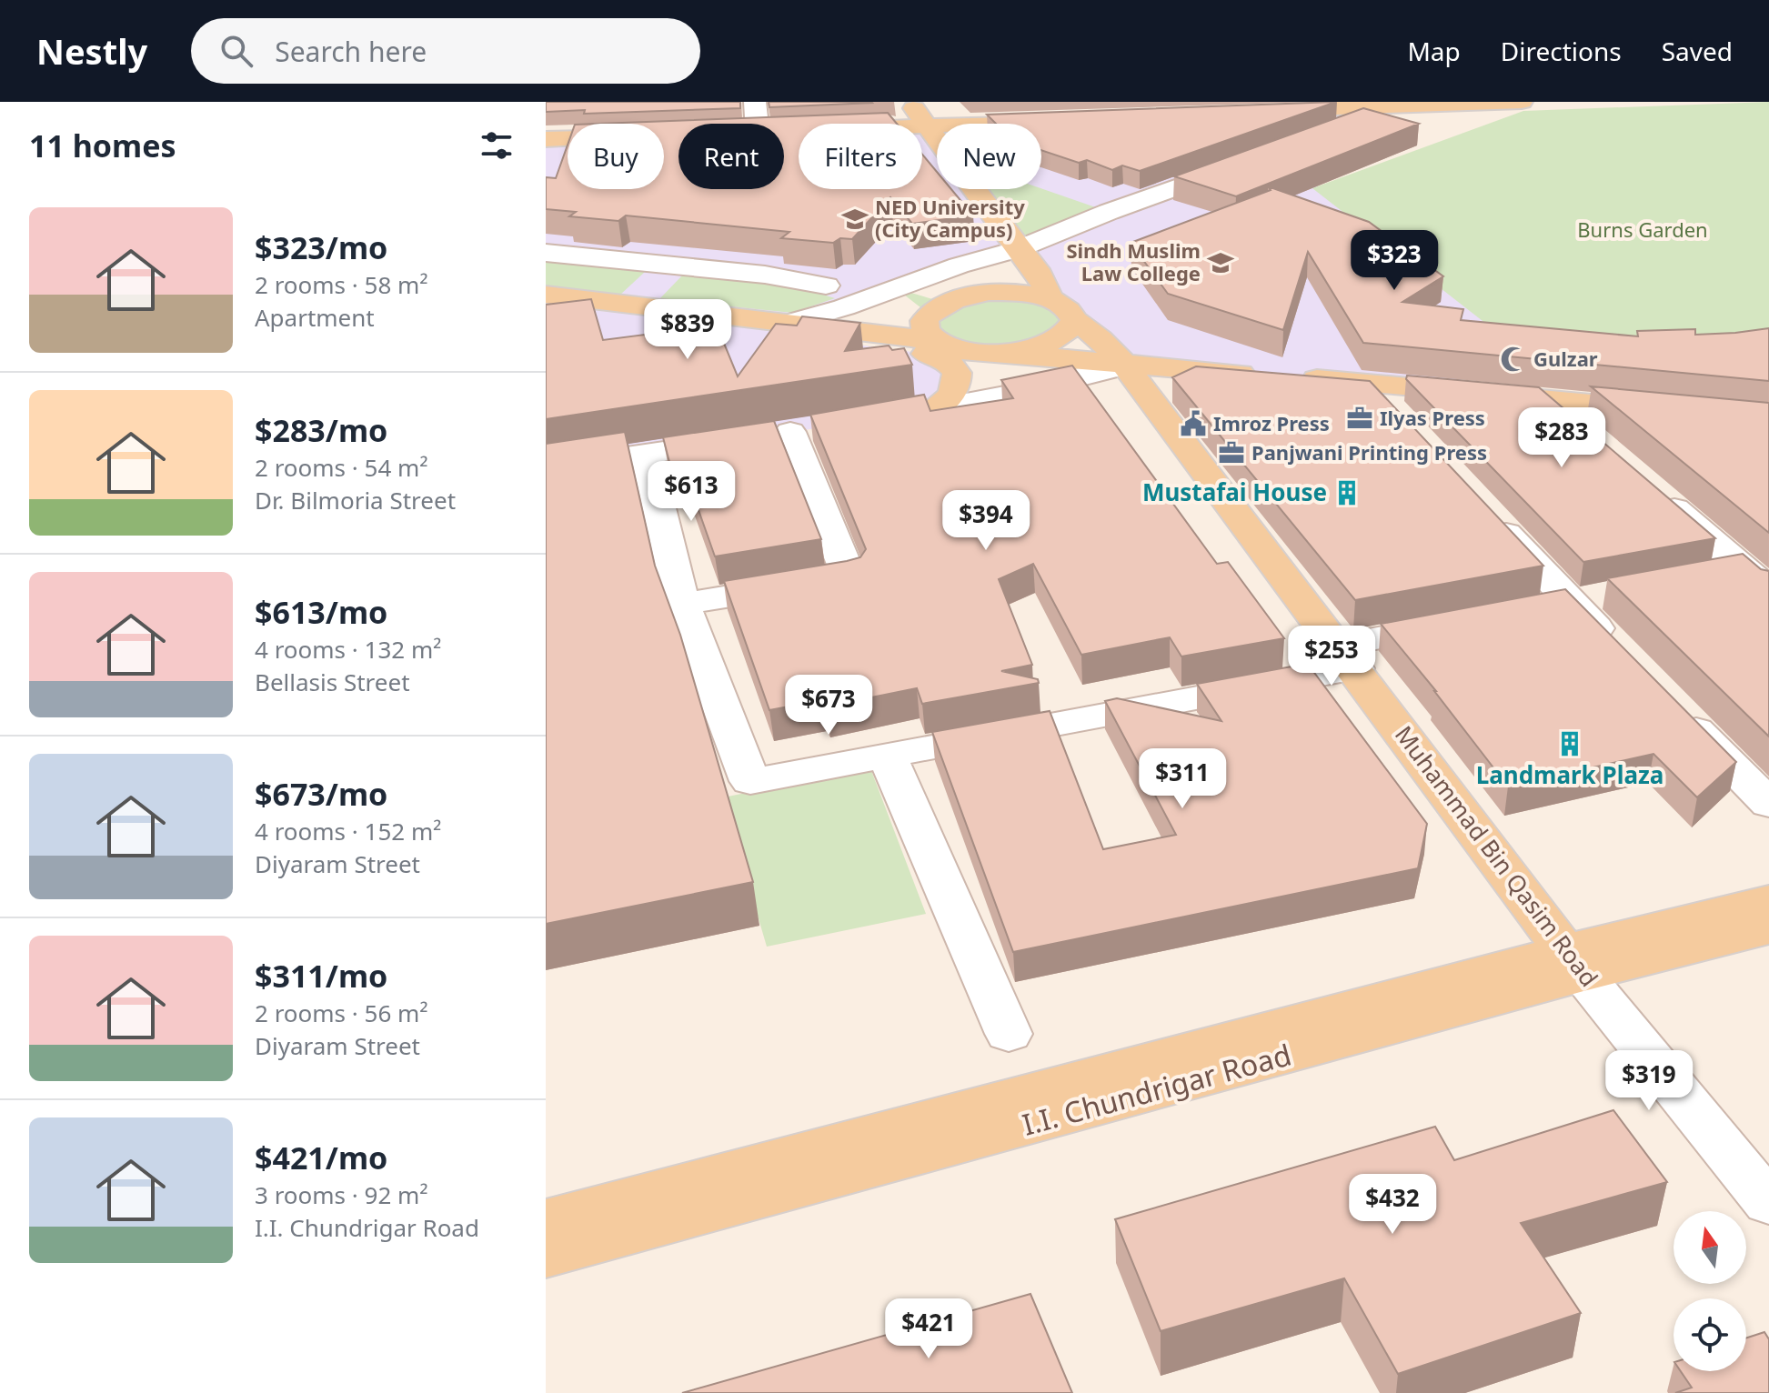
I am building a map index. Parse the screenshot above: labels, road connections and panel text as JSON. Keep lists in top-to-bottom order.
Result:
{
  "streets": {
    "main road": ["Muhammad Bin Qasim Road", "I.I. Chundrigar Road"]
  },
  "crossings": [
    ["Muhammad Bin Qasim Road", "I.I. Chundrigar Road"]
  ],
  "parks": ["Burns Garden"],
  "places": {
    "school or university": ["NED University (City Campus)", "Sindh Muslim Law College"],
    "mosque": ["Gulzar"],
    "office": ["Ilyas Press", "Panjwani Printing Press"],
    "public building": ["Imroz Press"],
    "building": ["Mustafai House", "Landmark Plaza"]
  },
  "north": "top",
  "page": {
    "header": "Nestly",
    "search": "Search here",
    "nav": ["Map", "Directions", "Saved"],
    "heading": "11 homes",
    "chip": [
      "Buy",
      "Rent",
      "Filters",
      "New"
    ],
    "list": [
      {
        "name": "$323/mo",
        "note": "2 rooms · 58 m² · Apartment"
      },
      {
        "name": "$283/mo",
        "note": "2 rooms · 54 m² · Dr. Bilmoria Street"
      },
      {
        "name": "$613/mo",
        "note": "4 rooms · 132 m² · Bellasis Street"
      },
      {
        "name": "$673/mo",
        "note": "4 rooms · 152 m² · Diyaram Street"
      },
      {
        "name": "$311/mo",
        "note": "2 rooms · 56 m² · Diyaram Street"
      },
      {
        "name": "$421/mo",
        "note": "3 rooms · 92 m² · I.I. Chundrigar Road"
      }
    ],
    "price": [
      "$323",
      "$839",
      "$283",
      "$613",
      "$394",
      "$253",
      "$673",
      "$311",
      "$319",
      "$432",
      "$421"
    ]
  }
}
